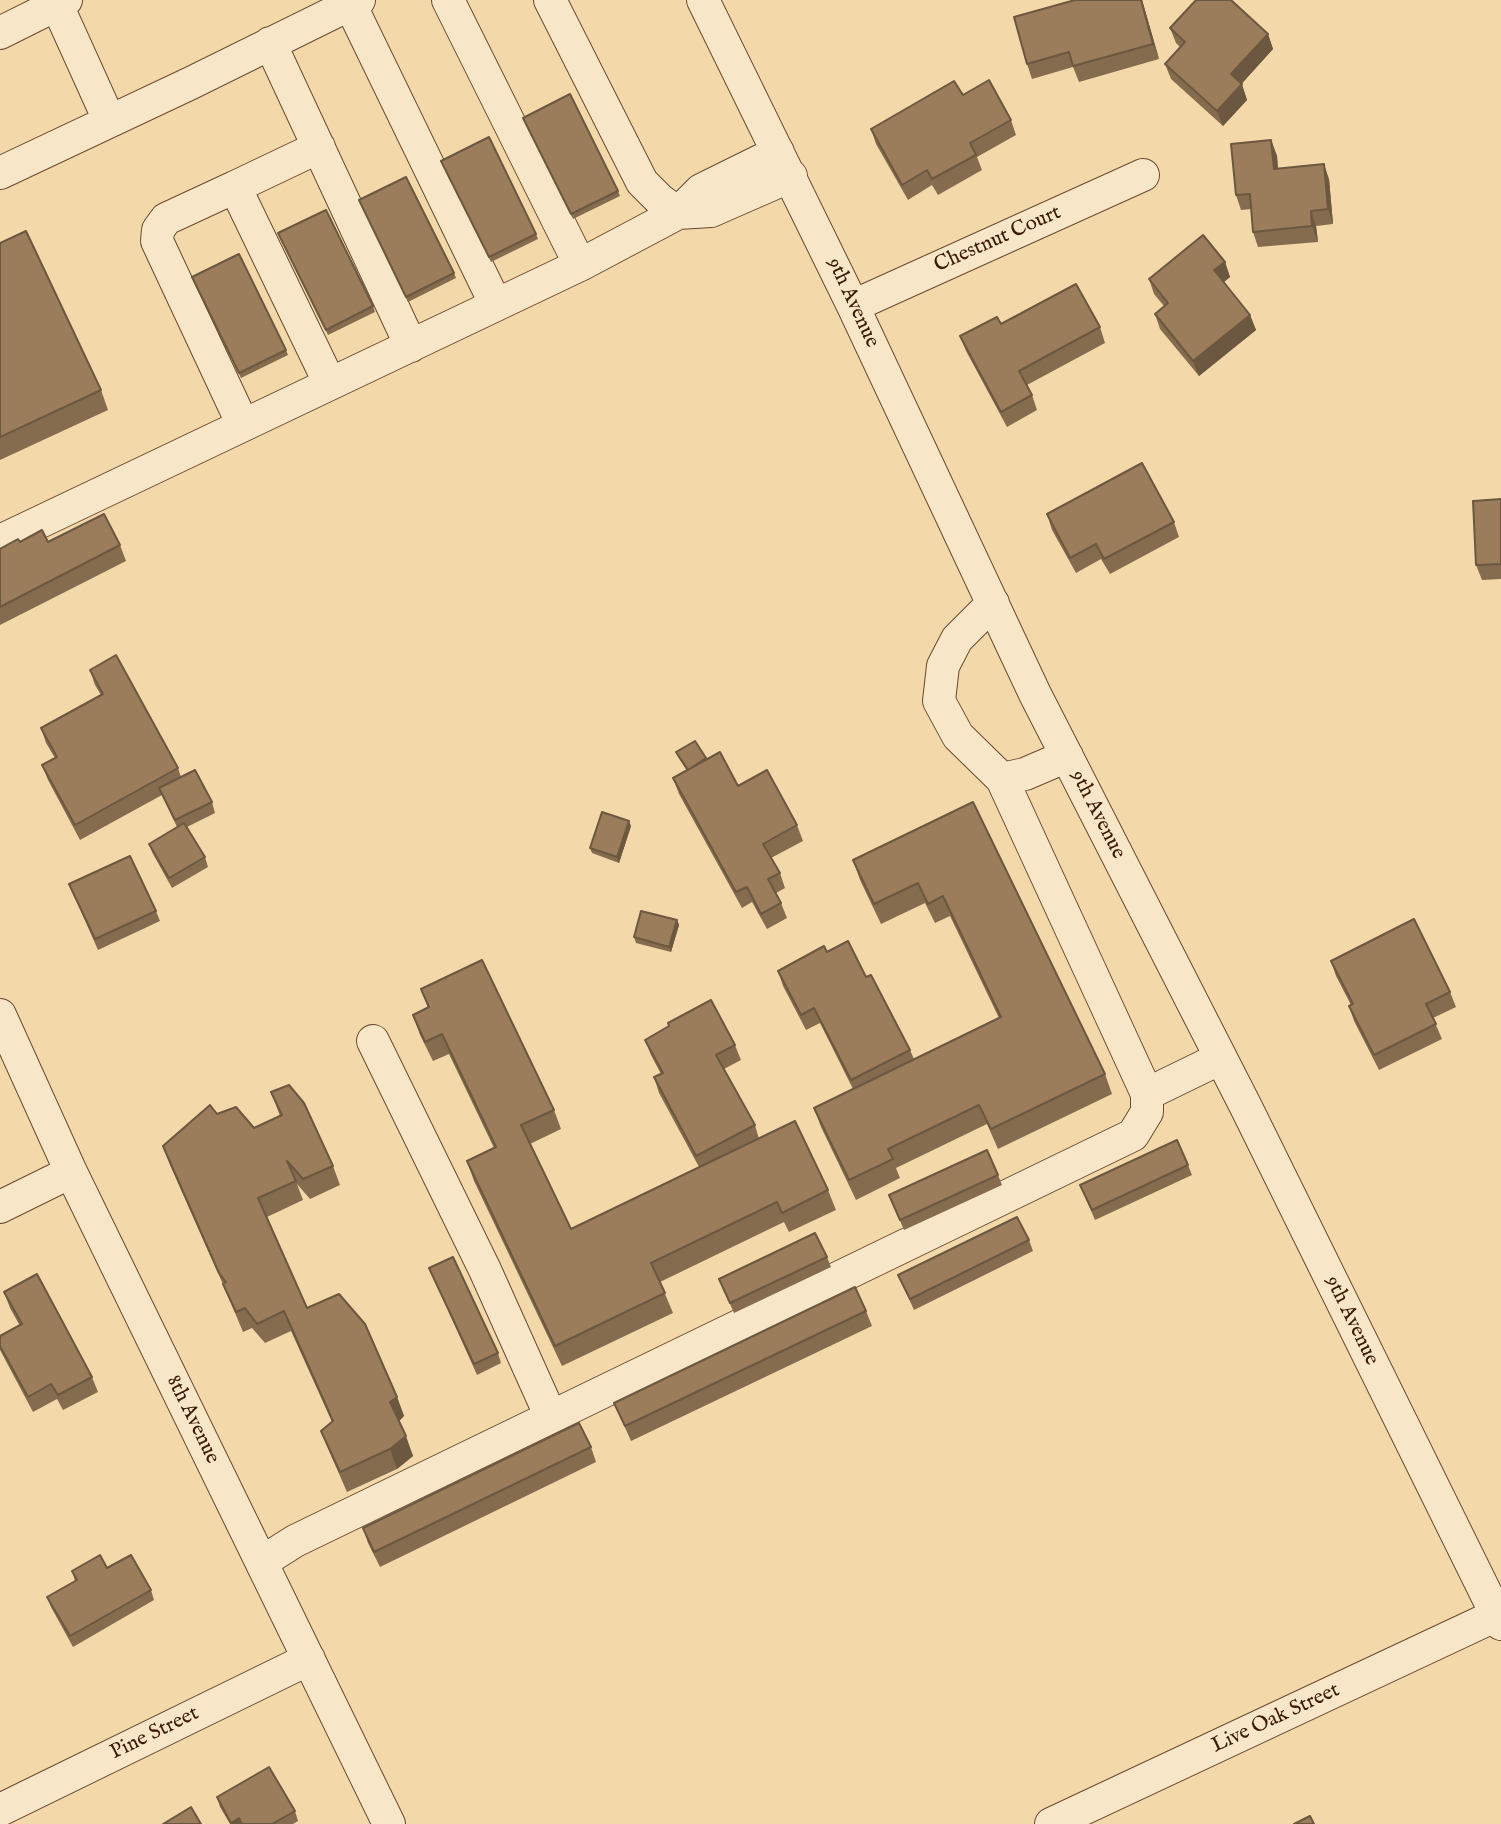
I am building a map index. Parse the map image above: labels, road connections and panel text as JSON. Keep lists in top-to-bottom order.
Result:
{
  "streets": {
    "street": [
      "Chestnut Court",
      "9th Avenue",
      "8th Avenue",
      "Live Oak Street",
      "Pine Street"
    ]
  },
  "crossings": [
    ["Chestnut Court", "9th Avenue"],
    ["9th Avenue", "Live Oak Street"],
    ["8th Avenue", "Pine Street"]
  ]
}
